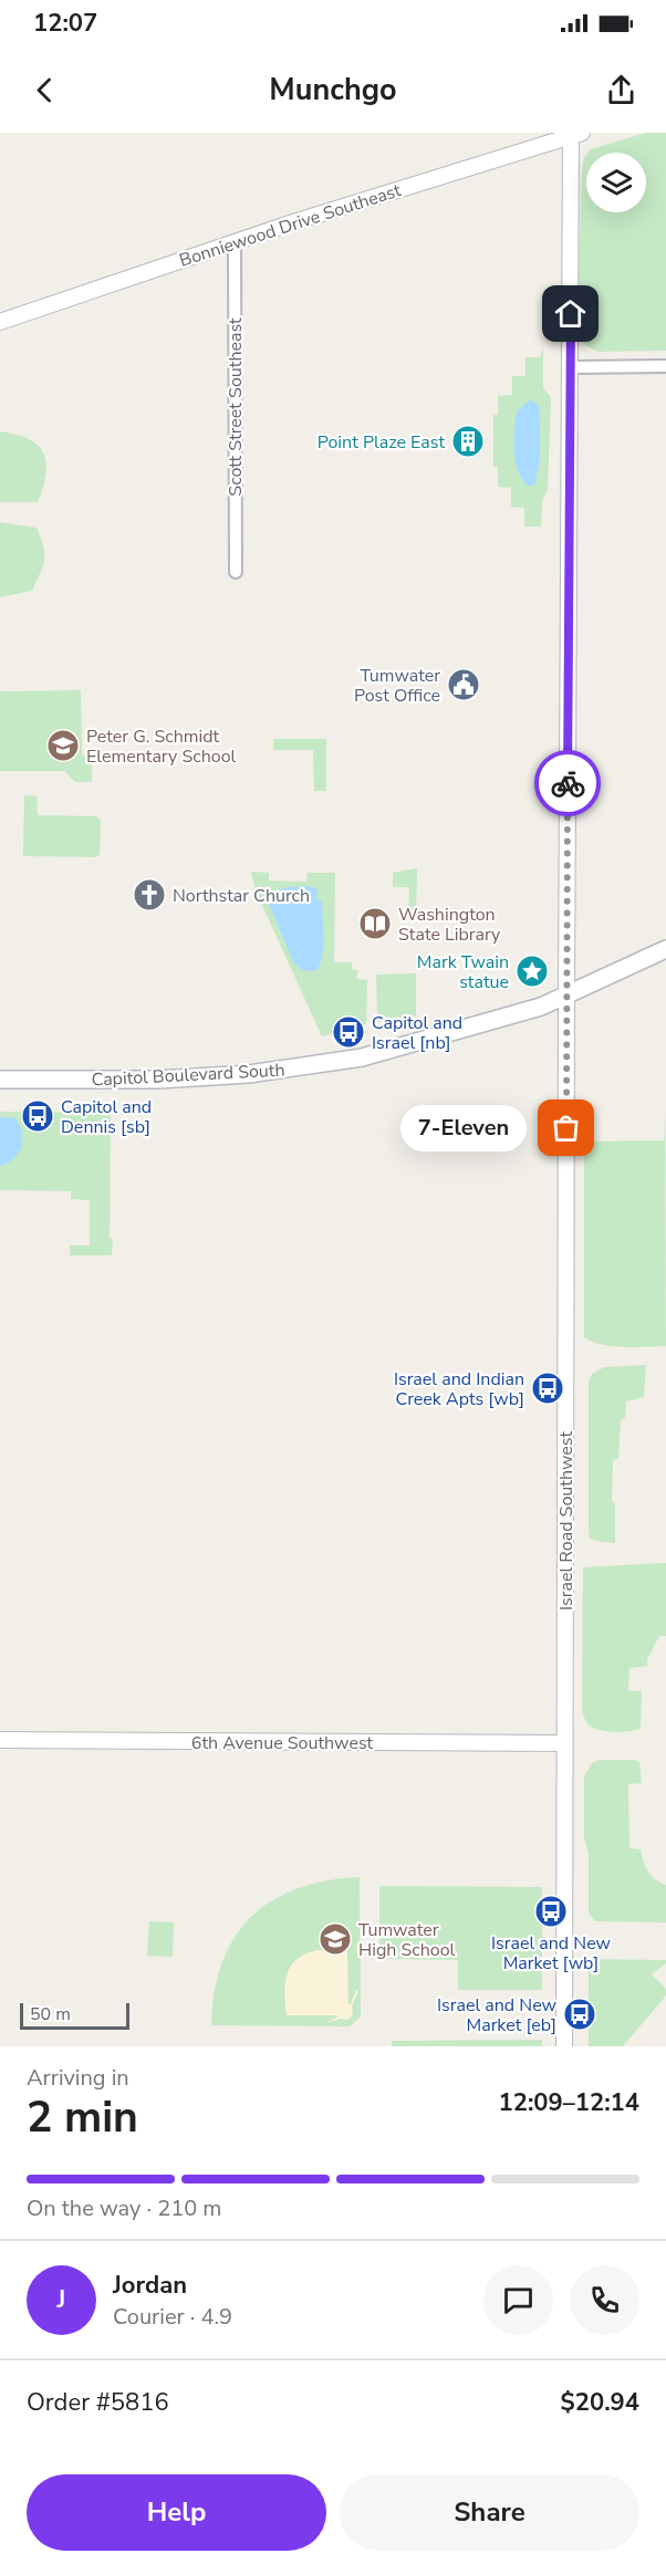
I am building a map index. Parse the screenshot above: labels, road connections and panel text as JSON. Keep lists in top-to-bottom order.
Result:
{
  "streets": {
    "main road": ["Capitol Boulevard South"],
    "street": [
      "Bonniewood Drive Southeast",
      "Scott Street Southeast",
      "Israel Road Southwest",
      "6th Avenue Southwest"
    ]
  },
  "crossings": [
    ["Bonniewood Drive Southeast", "Scott Street Southeast"],
    ["Bonniewood Drive Southeast", "Israel Road Southwest"],
    ["Capitol Boulevard South", "Israel Road Southwest"],
    ["Israel Road Southwest", "6th Avenue Southwest"]
  ],
  "places": {
    "building": ["Point Plaze East"],
    "public building": ["Tumwater Post Office"],
    "school or university": ["Peter G. Schmidt Elementary School", "Tumwater High School"],
    "church": ["Northstar Church"],
    "library": ["Washington State Library"],
    "place": ["Mark Twain statue"],
    "bus stop": [
      "Capitol and Israel [nb]",
      "Capitol and Dennis [sb]",
      "Israel and Indian Creek Apts [wb]",
      "Israel and New Market [wb]",
      "Israel and New Market [eb]"
    ],
    "other": ["7-Eleven"]
  },
  "scale_bar": "50 m",
  "page": {
    "status": "12:07",
    "header": "Munchgo",
    "bubble": "7-Eleven",
    "scale": "50 m",
    "heading": ["2 min", "Arriving in", "12:09–12:14"],
    "panel": [
      "Jordan",
      "Courier · 4.9",
      "Order #5816",
      "$20.94"
    ],
    "bar": "On the way · 210 m",
    "round": "J",
    "buttons": ["Help", "Share"]
  }
}
